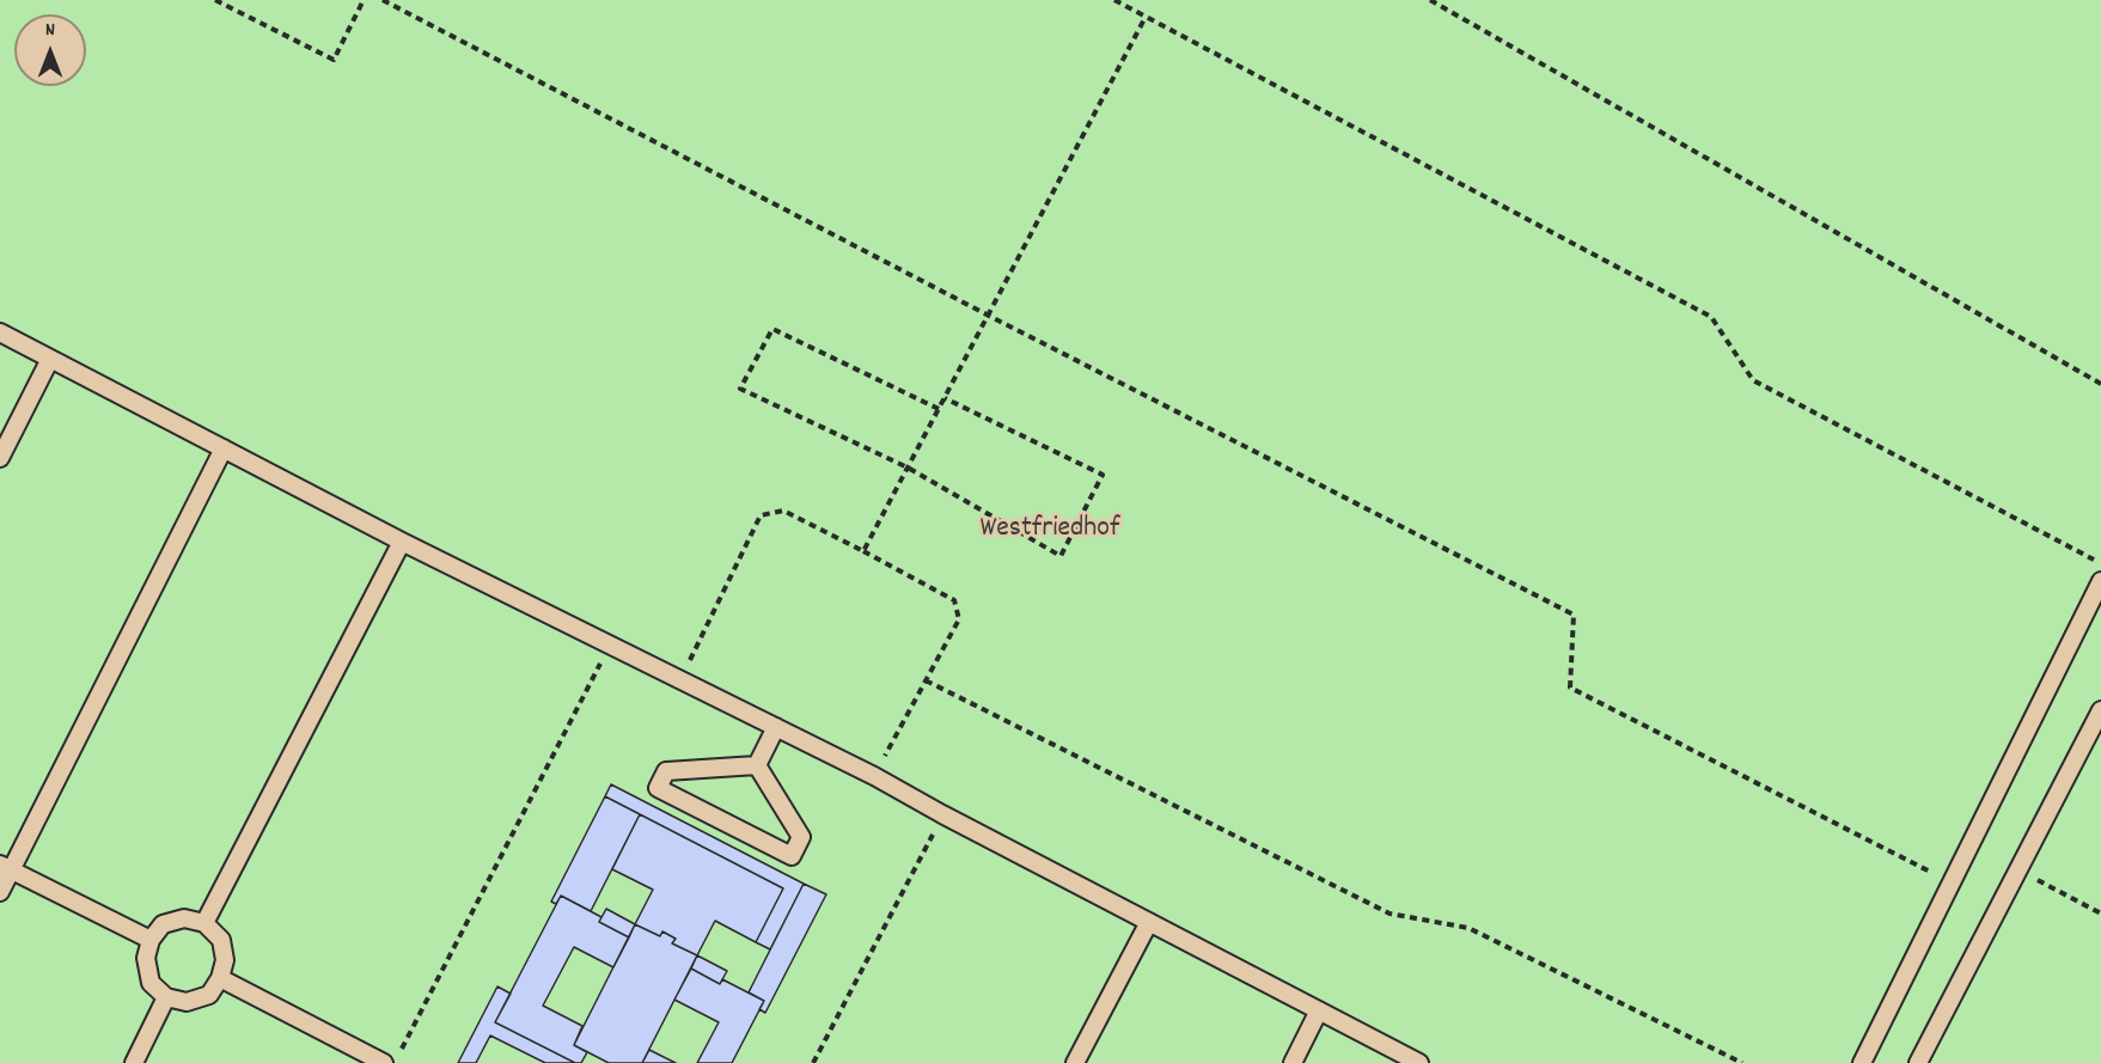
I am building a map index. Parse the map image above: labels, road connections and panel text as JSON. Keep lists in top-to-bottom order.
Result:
{
  "parks": ["Westfriedhof"],
  "north": "top"
}
